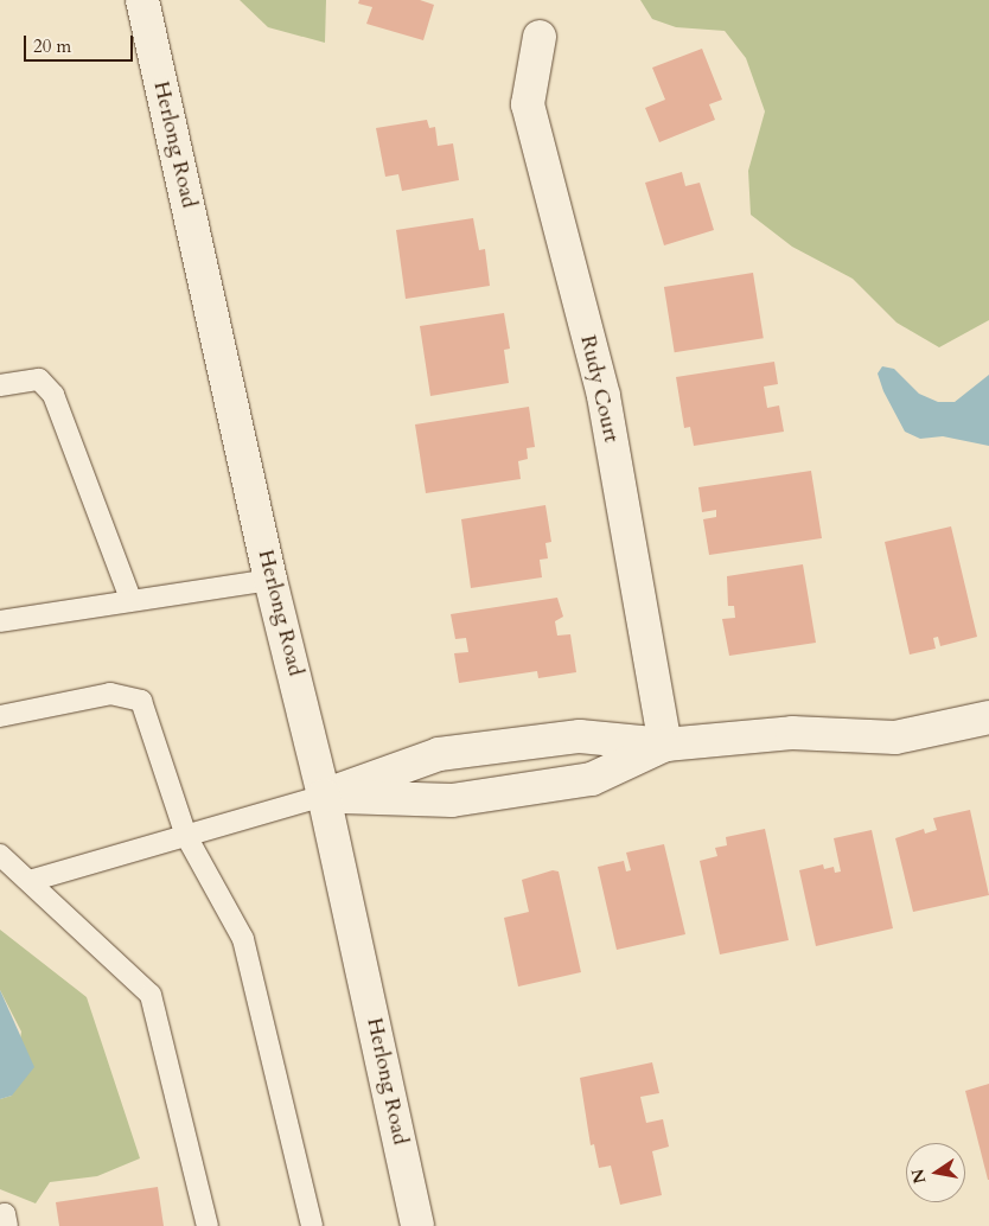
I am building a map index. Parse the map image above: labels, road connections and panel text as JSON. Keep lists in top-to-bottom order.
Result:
{
  "streets": {
    "street": ["Herlong Road", "Rudy Court"]
  },
  "scale_bar": "20 m",
  "north": "left"
}
